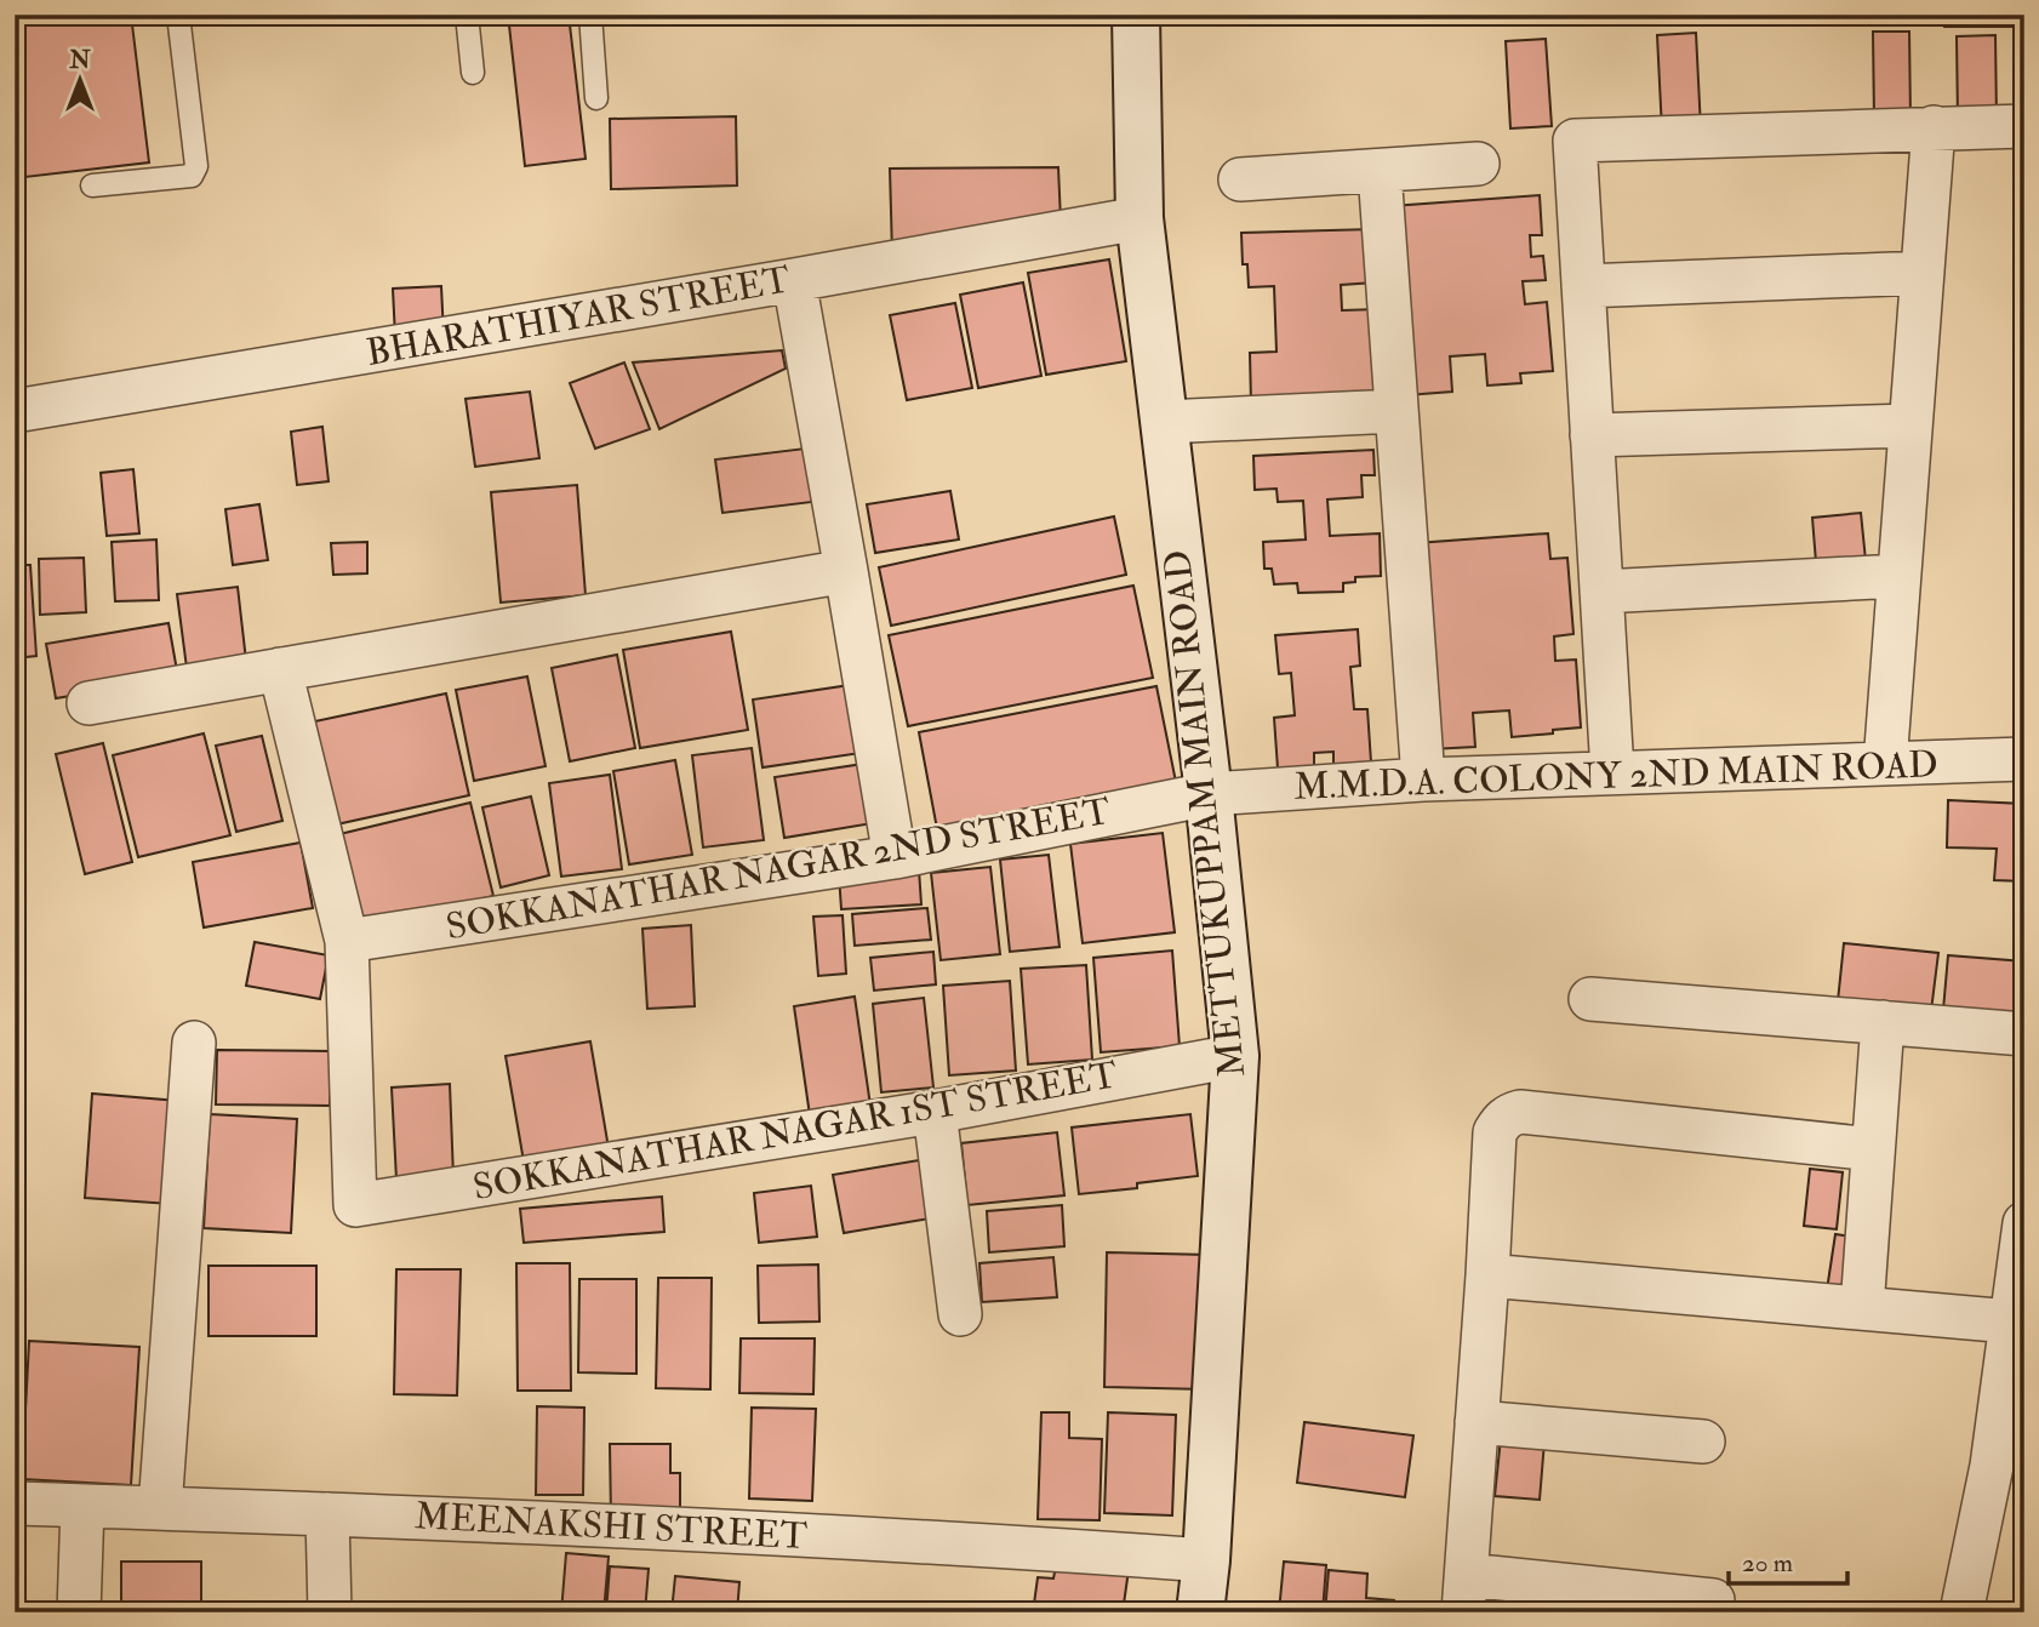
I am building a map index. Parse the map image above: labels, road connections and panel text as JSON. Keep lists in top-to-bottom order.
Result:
{
  "streets": {
    "main road": ["METTUKUPPAM MAIN ROAD"],
    "street": [
      "BHARATHIYAR STREET",
      "M.M.D.A. COLONY 2ND MAIN ROAD",
      "SOKKANATHAR NAGAR 2ND STREET",
      "SOKKANATHAR NAGAR 1ST STREET",
      "MEENAKSHI STREET"
    ]
  },
  "crossings": [
    ["BHARATHIYAR STREET", "METTUKUPPAM MAIN ROAD"],
    ["M.M.D.A. COLONY 2ND MAIN ROAD", "METTUKUPPAM MAIN ROAD"],
    ["M.M.D.A. COLONY 2ND MAIN ROAD", "SOKKANATHAR NAGAR 2ND STREET"],
    ["METTUKUPPAM MAIN ROAD", "SOKKANATHAR NAGAR 2ND STREET"],
    ["METTUKUPPAM MAIN ROAD", "SOKKANATHAR NAGAR 1ST STREET"],
    ["METTUKUPPAM MAIN ROAD", "MEENAKSHI STREET"],
    ["SOKKANATHAR NAGAR 2ND STREET", "SOKKANATHAR NAGAR 1ST STREET"]
  ],
  "scale_bar": "20 m",
  "north": "top"
}
